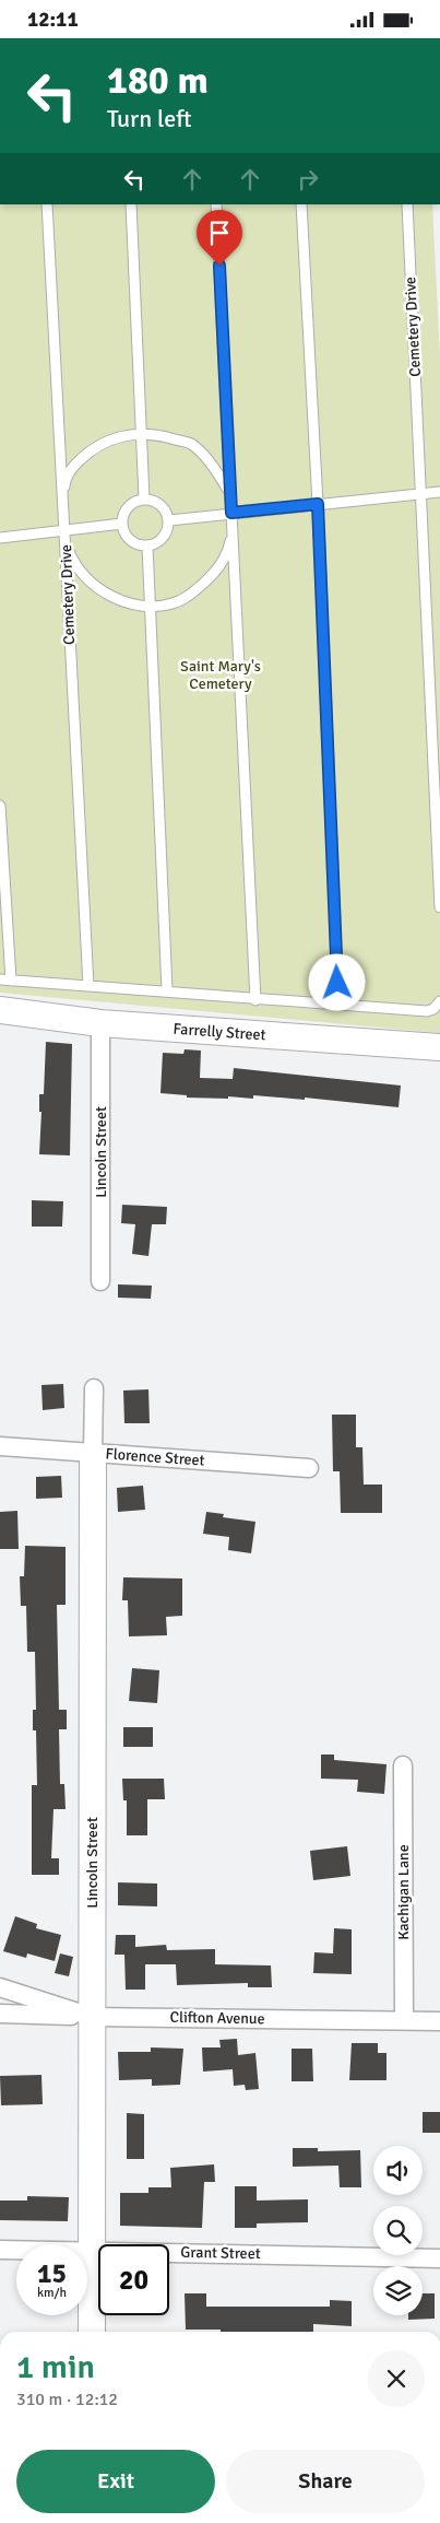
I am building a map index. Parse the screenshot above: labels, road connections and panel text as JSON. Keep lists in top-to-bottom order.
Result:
{
  "streets": {
    "street": [
      "Farrelly Street",
      "Lincoln Street",
      "Florence Street",
      "Kachigan Lane",
      "Clifton Avenue",
      "Grant Street"
    ],
    "lane": ["Cemetery Drive"]
  },
  "crossings": [
    ["Farrelly Street", "Lincoln Street"],
    ["Lincoln Street", "Florence Street"],
    ["Lincoln Street", "Clifton Avenue"],
    ["Lincoln Street", "Grant Street"],
    ["Kachigan Lane", "Clifton Avenue"]
  ],
  "parks": ["Saint Mary's Cemetery"],
  "page": {
    "status": "12:11",
    "turn": ["180 m", "Turn left"],
    "speed": "15 km/h",
    "limit": "20",
    "heading": ["1 min", "310 m · 12:12"],
    "buttons": ["Exit", "Share"]
  }
}
